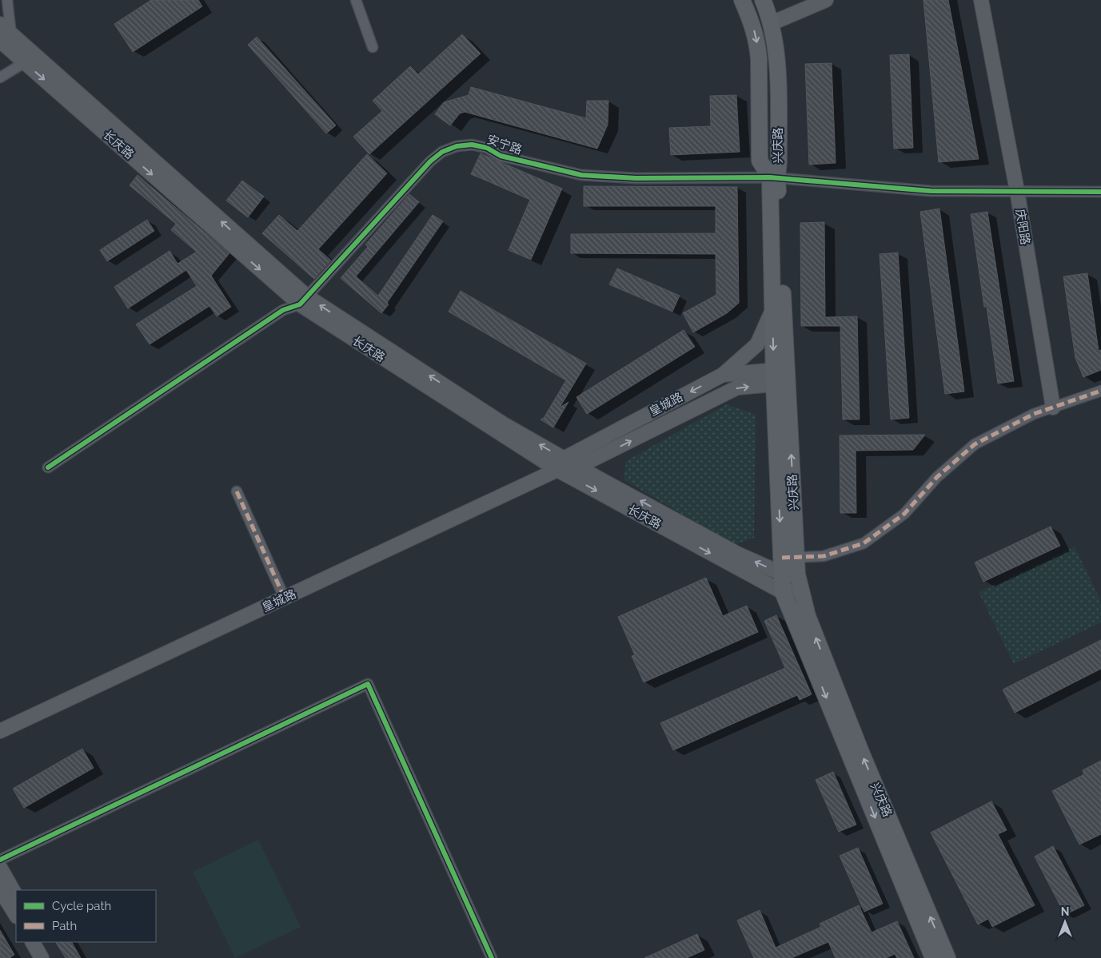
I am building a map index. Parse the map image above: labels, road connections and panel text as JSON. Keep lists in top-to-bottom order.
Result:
{
  "streets": {
    "main road": [
      "长庆路",
      "兴庆路",
      "庆阳路",
      "皇城路"
    ],
    "street": ["安宁路"]
  },
  "crossings": [
    ["长庆路", "安宁路"],
    ["长庆路", "兴庆路"],
    ["长庆路", "皇城路"],
    ["安宁路", "兴庆路"],
    ["安宁路", "庆阳路"],
    ["兴庆路", "皇城路"]
  ],
  "legend": ["Cycle path", "Path"],
  "north": "top"
}
